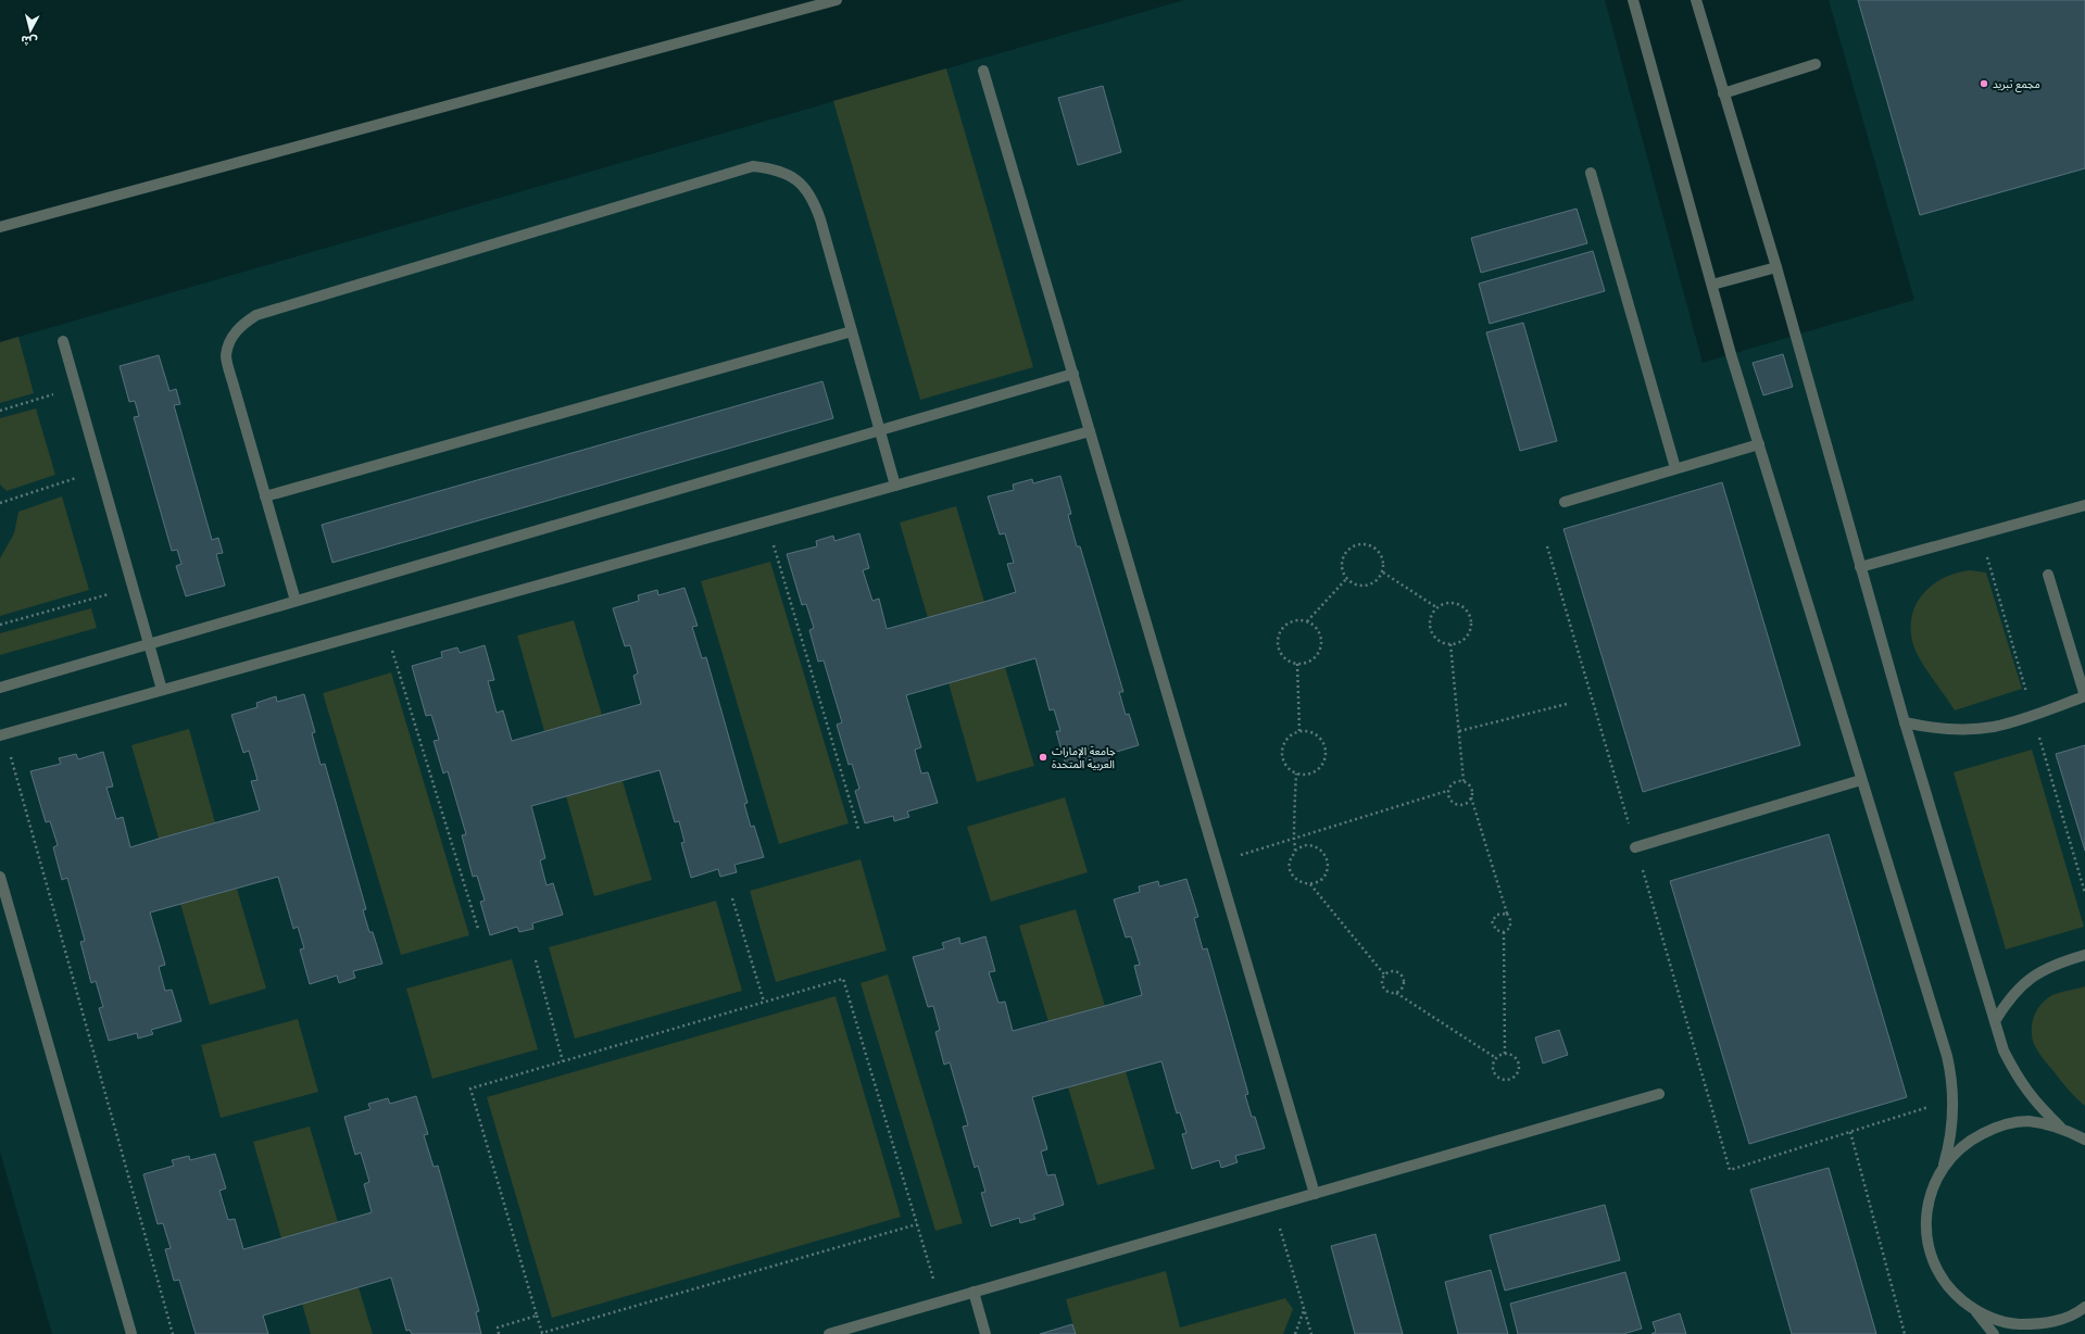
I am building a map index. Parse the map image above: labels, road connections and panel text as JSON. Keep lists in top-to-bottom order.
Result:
{
  "places": ["مجمع تبريد", "جامعة الإمارات العربية المتحدة"],
  "north": "bottom"
}
